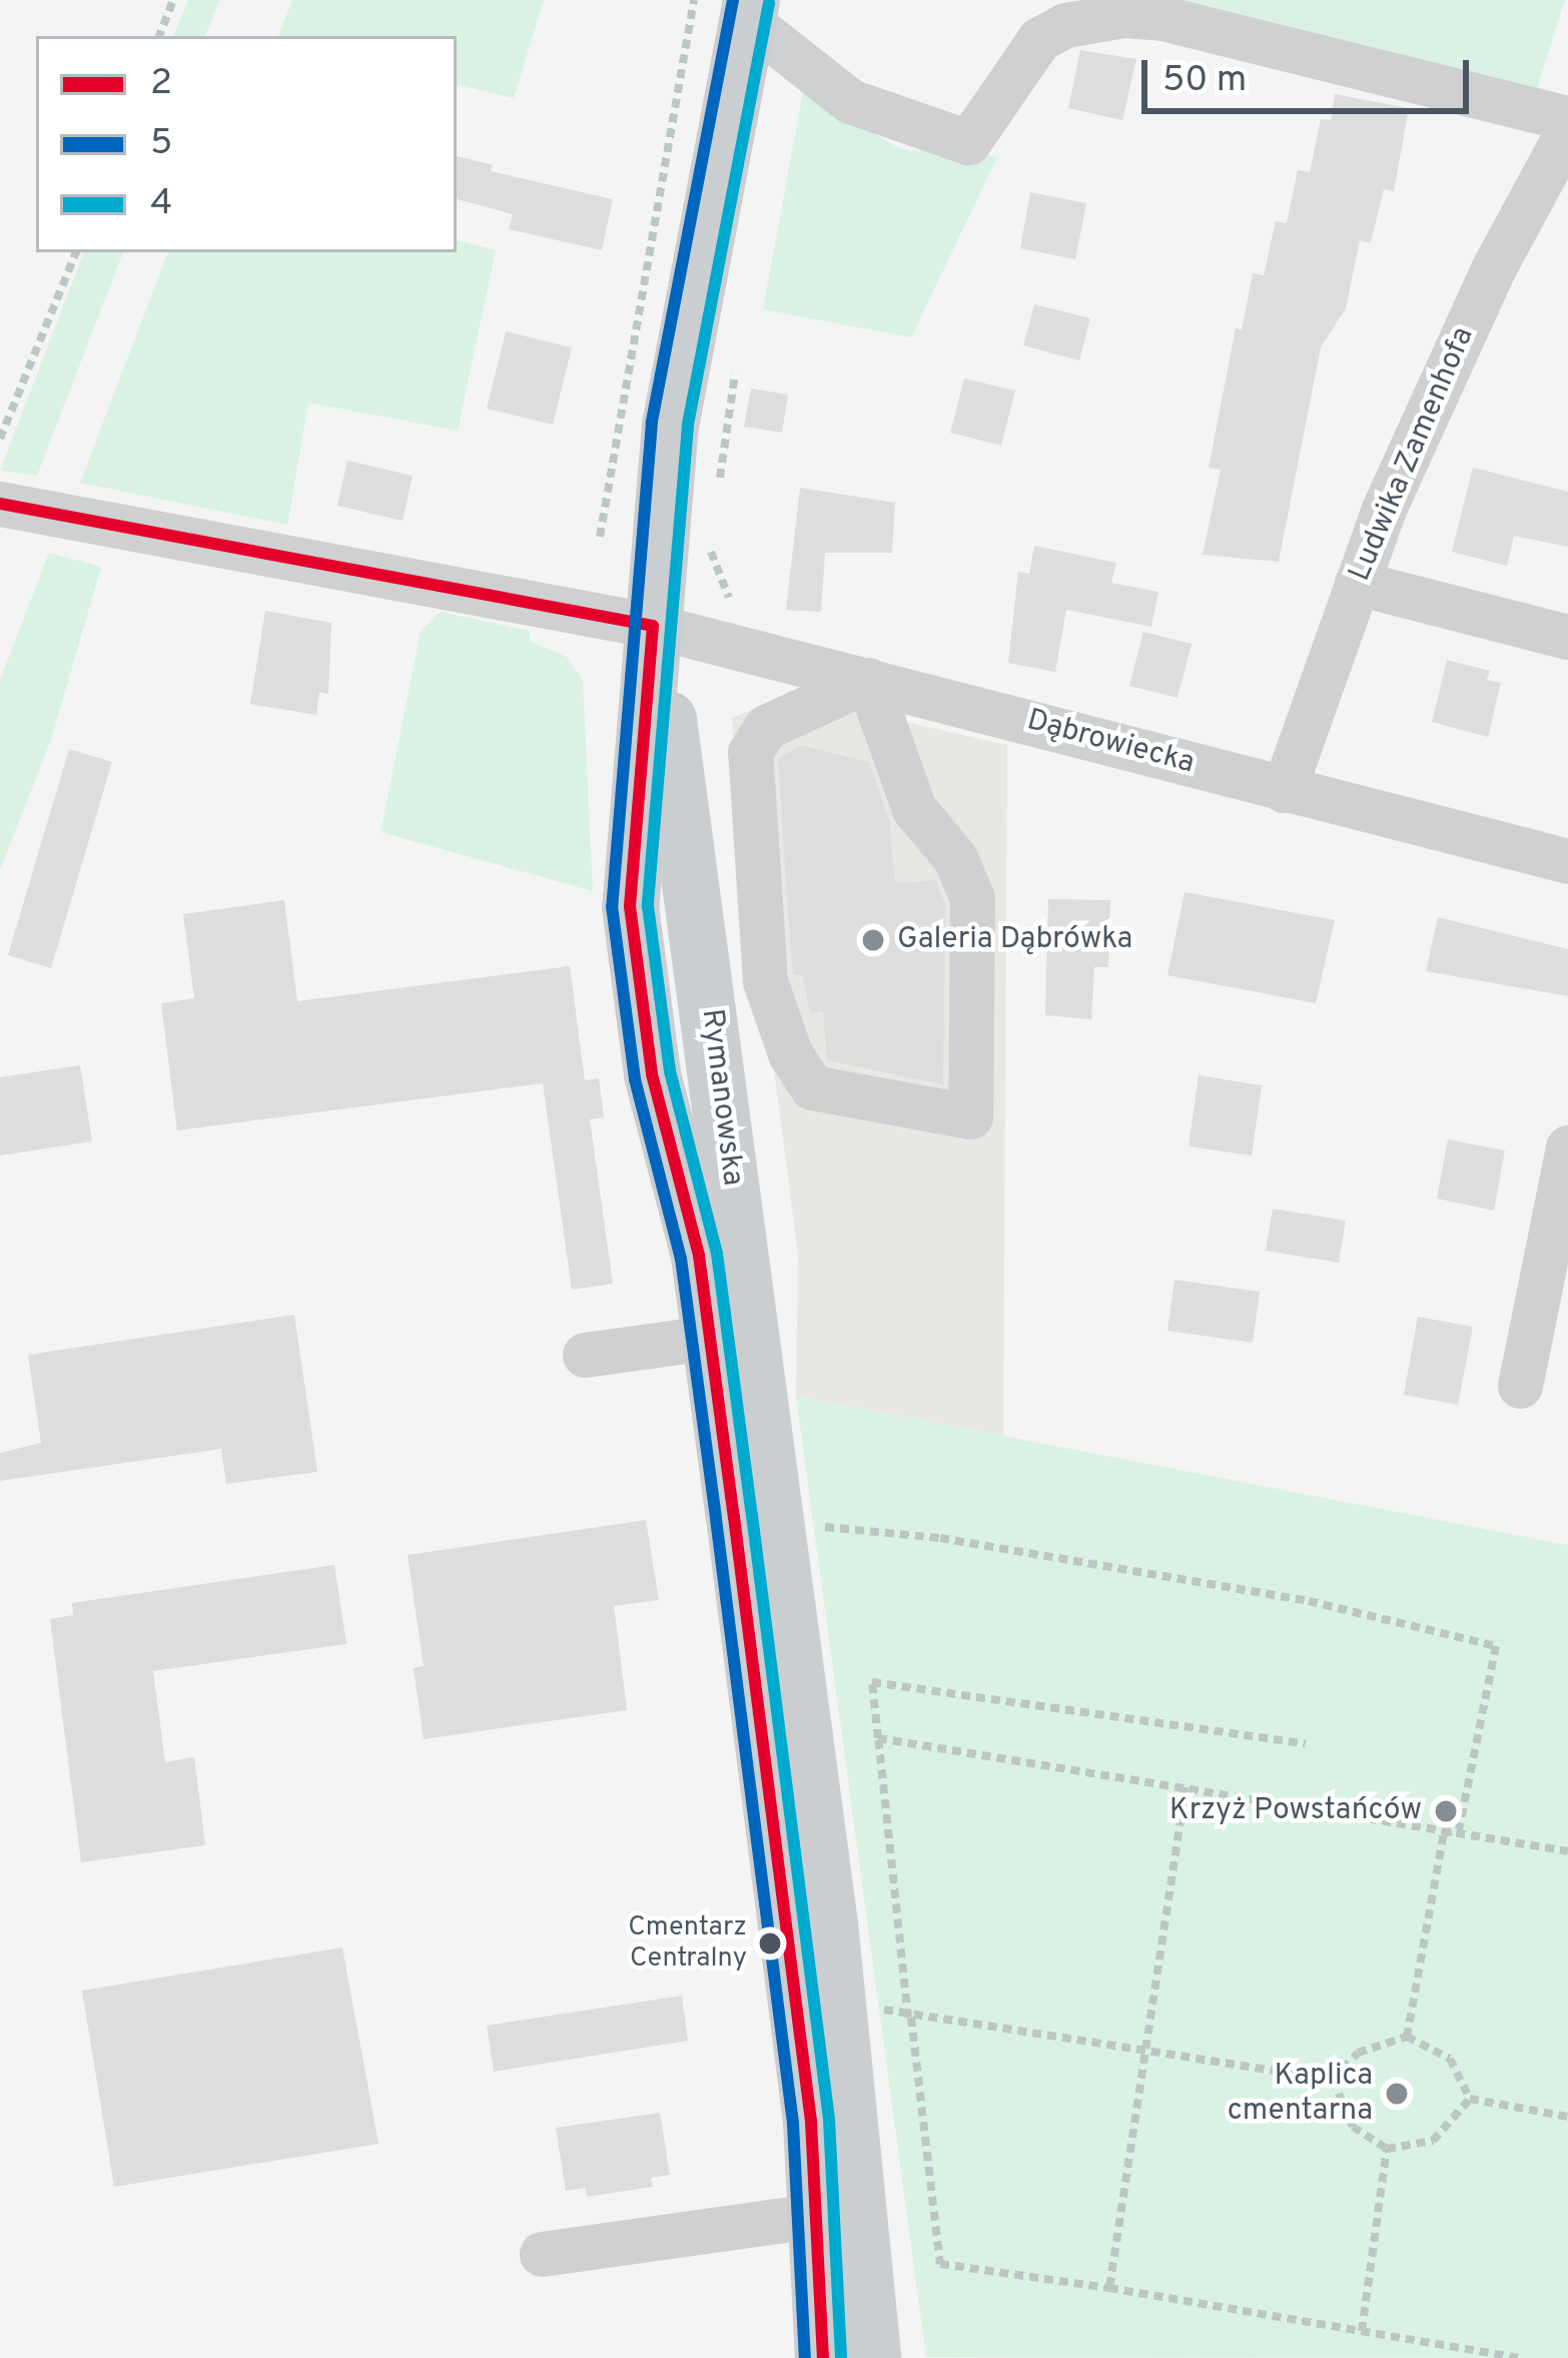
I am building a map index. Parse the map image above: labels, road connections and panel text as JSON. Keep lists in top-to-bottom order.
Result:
{
  "streets": {
    "main road": ["Rymanowska"],
    "street": ["Ludwika Zamenhofa", "Dąbrowiecka"]
  },
  "crossings": [
    ["Ludwika Zamenhofa", "Dąbrowiecka"],
    ["Dąbrowiecka", "Rymanowska"]
  ],
  "places": [
    "Galeria Dąbrówka",
    "Krzyż Powstańców",
    "Cmentarz Centralny",
    "Kaplica cmentarna"
  ],
  "lines": ["transit line 5", "transit line 4", "transit line 2"],
  "legend": ["2", "5", "4"],
  "scale_bar": "50 m"
}
